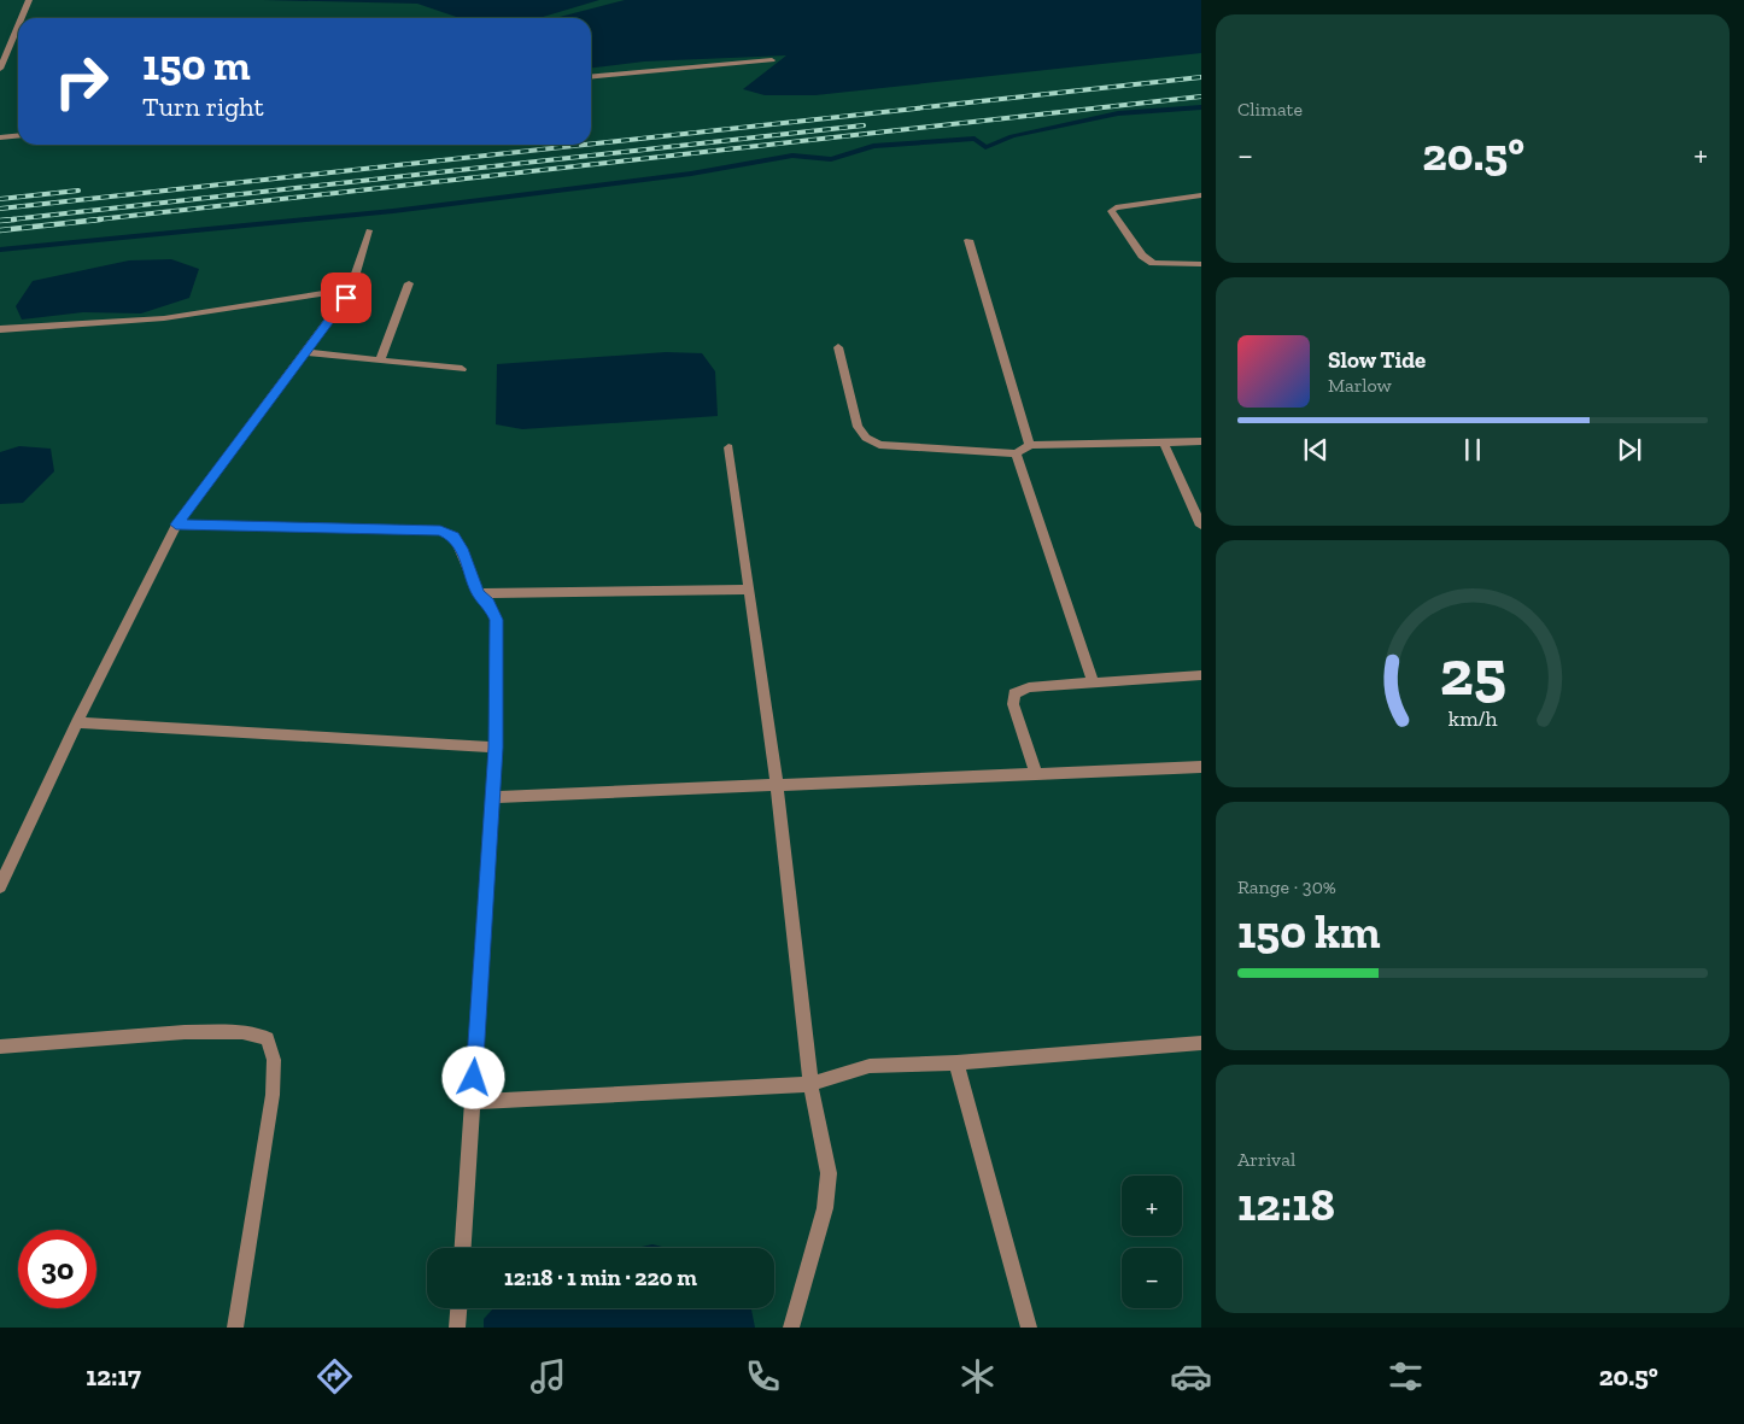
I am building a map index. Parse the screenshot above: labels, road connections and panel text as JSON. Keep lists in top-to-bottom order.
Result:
{
  "page": {
    "tile": [
      "Climate",
      ["Range · 30%", "150 km"],
      ["Arrival", "12:18"]
    ],
    "turn": ["150 m", "Turn right"],
    "heat": ["−", "20.5°", "+"],
    "song": ["Slow Tide", "Marlow"],
    "map_buttons": ["+", "−"],
    "limit": "30",
    "trip": "12:18 · 1 min · 220 m",
    "tabs": ["12:17", "20.5°"],
    "gauge": ["25", "km/h"]
  }
}
